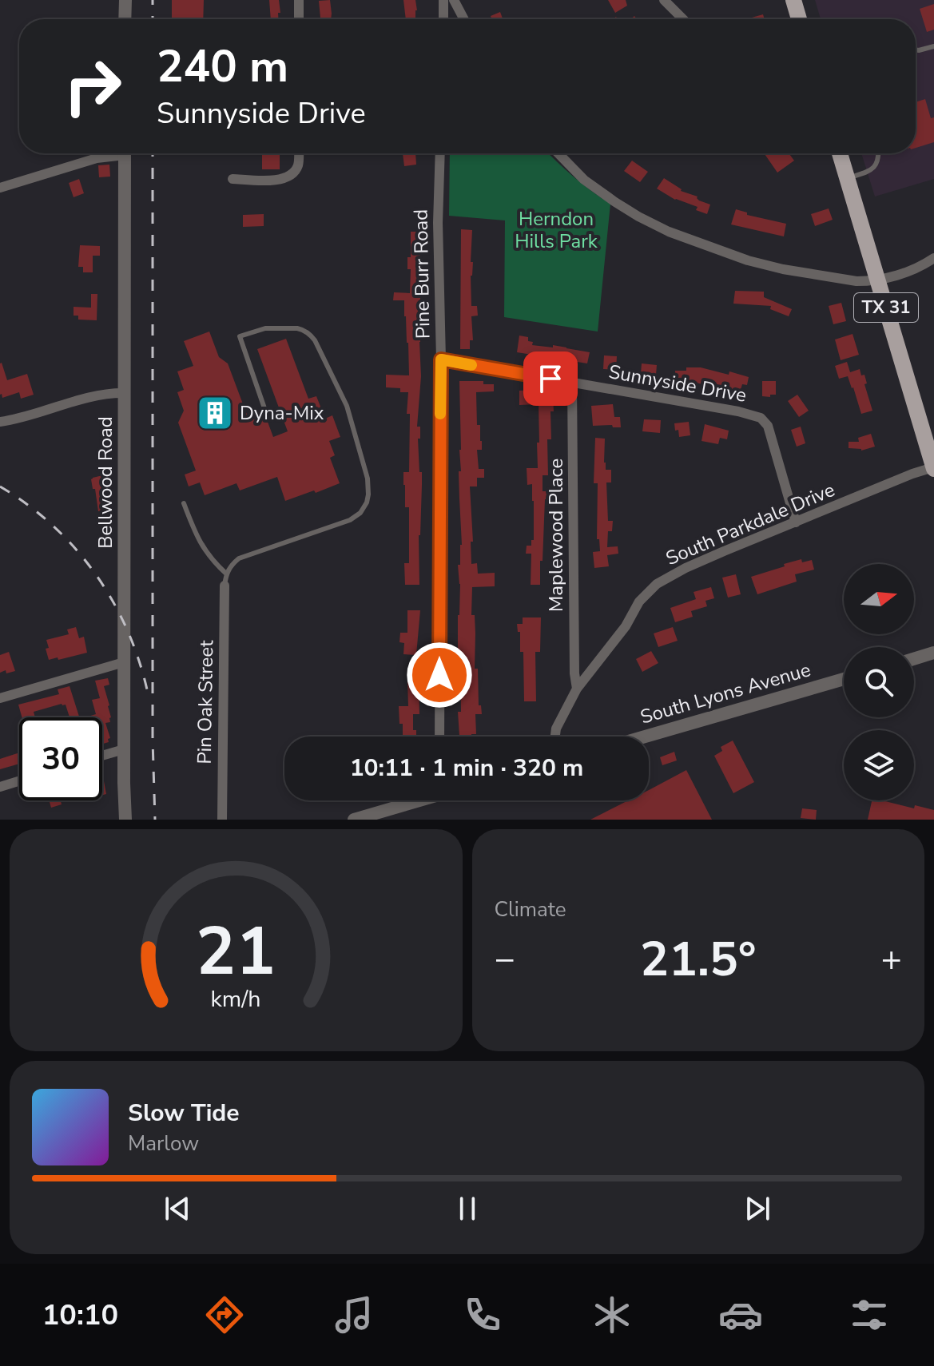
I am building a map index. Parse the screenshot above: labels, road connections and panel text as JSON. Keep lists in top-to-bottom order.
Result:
{
  "streets": {
    "main road": ["TX 31"],
    "street": [
      "Pine Burr Road",
      "Sunnyside Drive",
      "Bellwood Road",
      "South Parkdale Drive",
      "Maplewood Place",
      "South Lyons Avenue",
      "Pin Oak Street"
    ]
  },
  "crossings": [
    ["Pine Burr Road", "Sunnyside Drive"],
    ["TX 31", "South Parkdale Drive"],
    ["Sunnyside Drive", "South Parkdale Drive"],
    ["Sunnyside Drive", "Maplewood Place"],
    ["South Parkdale Drive", "Maplewood Place"]
  ],
  "parks": ["Herndon Hills Park"],
  "places": {
    "building": ["Dyna-Mix"]
  },
  "north": "right",
  "page": {
    "turn": ["240 m", "Sunnyside Drive"],
    "limit": "30",
    "trip": "10:11 · 1 min · 320 m",
    "tile": "Climate",
    "heat": ["−", "21.5°", "+"],
    "song": ["Slow Tide", "Marlow"],
    "tabs": "10:10",
    "gauge": ["21", "km/h"]
  }
}
